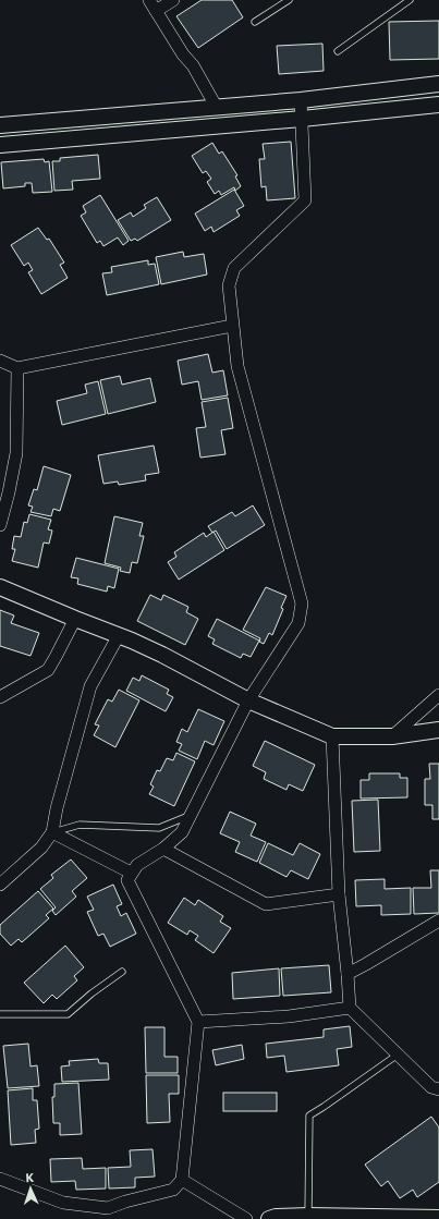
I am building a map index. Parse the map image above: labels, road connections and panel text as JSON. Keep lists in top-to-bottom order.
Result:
{
  "north": "top"
}
